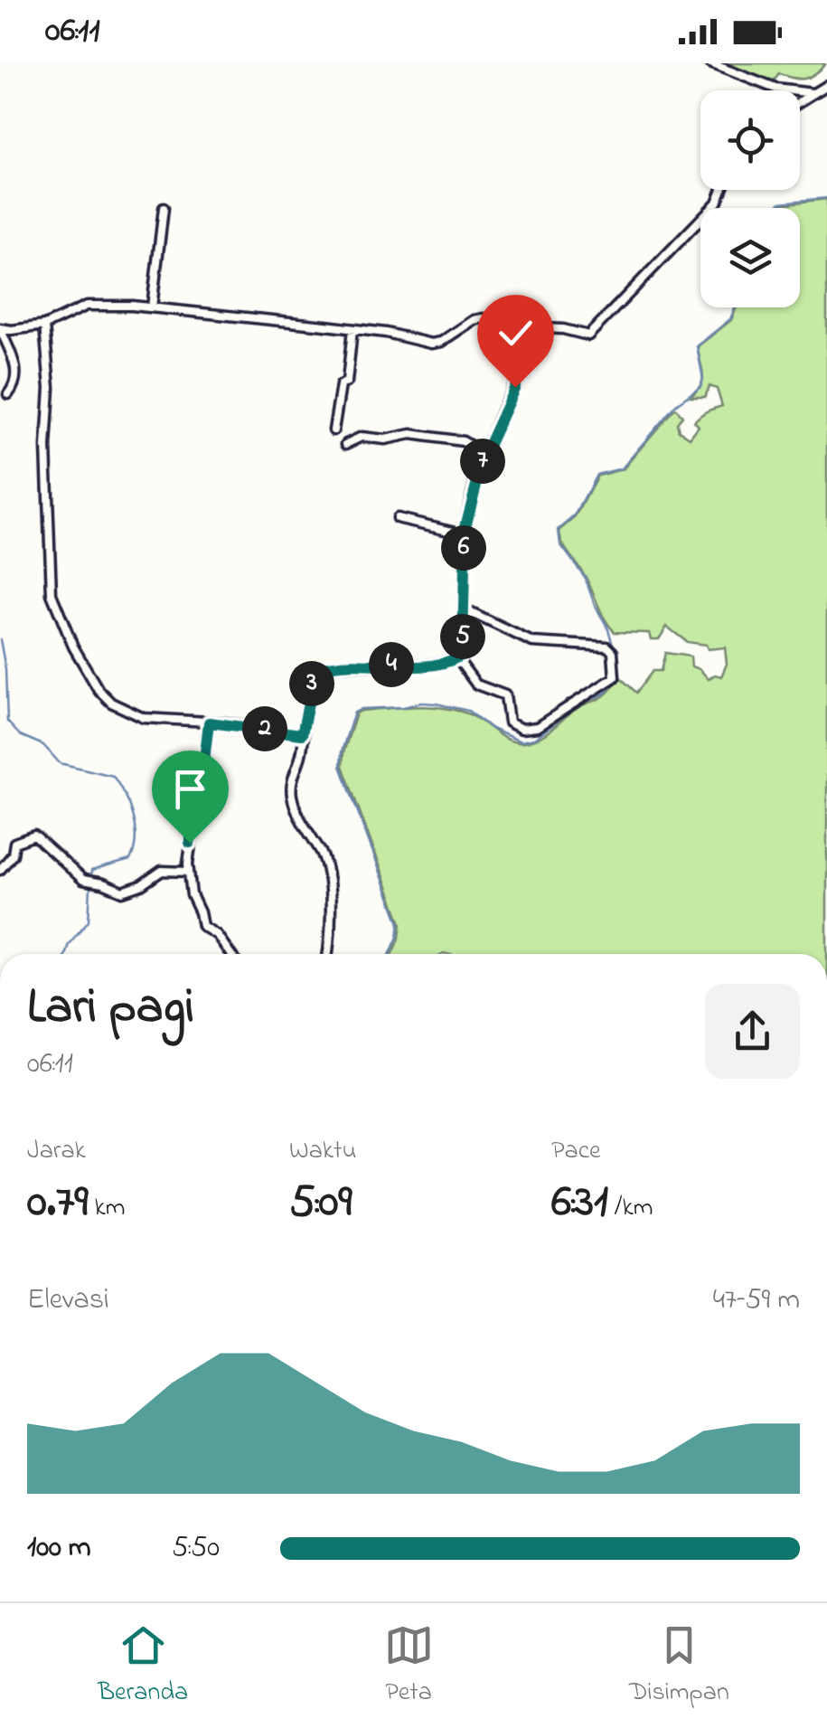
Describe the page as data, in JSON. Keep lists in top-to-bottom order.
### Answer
{
  "page": {
    "status": "06:11",
    "pins": [
      "7",
      "6",
      "5",
      "4",
      "3",
      "2"
    ],
    "heading": ["Lari pagi", "06:11"],
    "stats": [
      ["Jarak", "0.79 km"],
      ["Waktu", "5:09"],
      ["Pace", "6:31 /km"]
    ],
    "chart": ["Elevasi", "47–59 m"],
    "list": [
      {
        "name": "100 m",
        "note": "5:50"
      }
    ],
    "tabs": ["Beranda", "Peta", "Disimpan"]
  }
}
